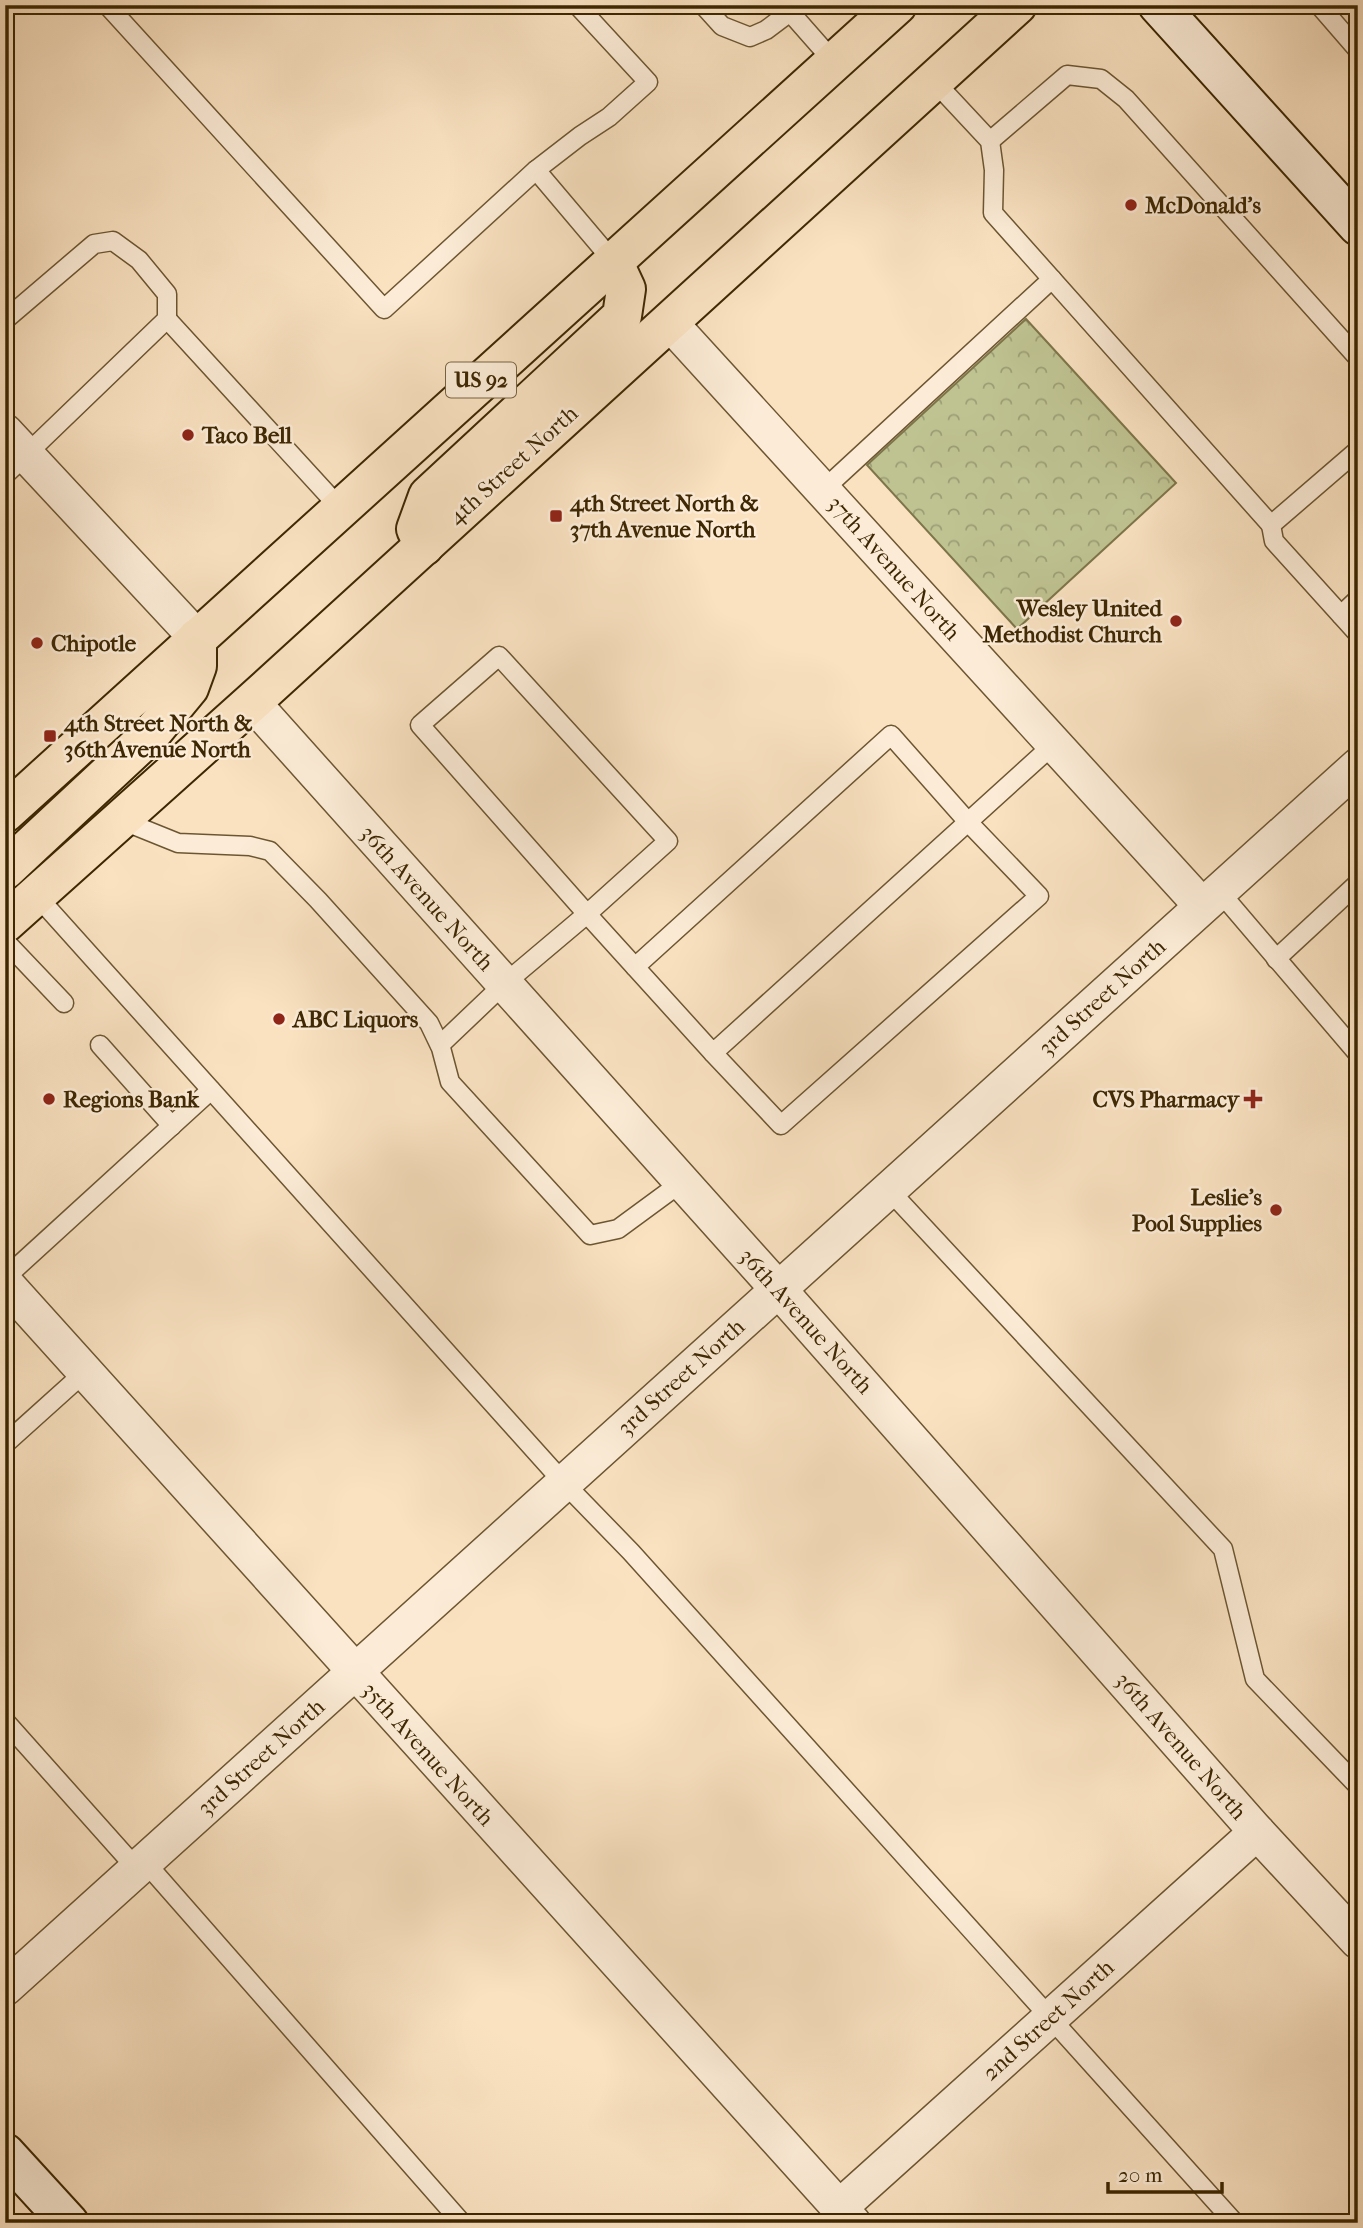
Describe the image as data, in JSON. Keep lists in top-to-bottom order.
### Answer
{
  "streets": {
    "main road": ["US 92", "4th Street North"],
    "street": [
      "37th Avenue North",
      "36th Avenue North",
      "3rd Street North",
      "35th Avenue North",
      "2nd Street North"
    ]
  },
  "crossings": [
    ["4th Street North", "37th Avenue North"],
    ["4th Street North", "36th Avenue North"],
    ["37th Avenue North", "3rd Street North"],
    ["36th Avenue North", "3rd Street North"],
    ["36th Avenue North", "2nd Street North"],
    ["3rd Street North", "35th Avenue North"],
    ["35th Avenue North", "2nd Street North"]
  ],
  "places": {
    "other": [
      "McDonald's",
      "Taco Bell",
      "Wesley United Methodist Church",
      "Chipotle",
      "ABC Liquors",
      "Regions Bank",
      "Leslie's Pool Supplies"
    ],
    "transit": ["4th Street North & 37th Avenue North", "4th Street North & 36th Avenue North"],
    "health": ["CVS Pharmacy"]
  },
  "scale_bar": "20 m"
}
